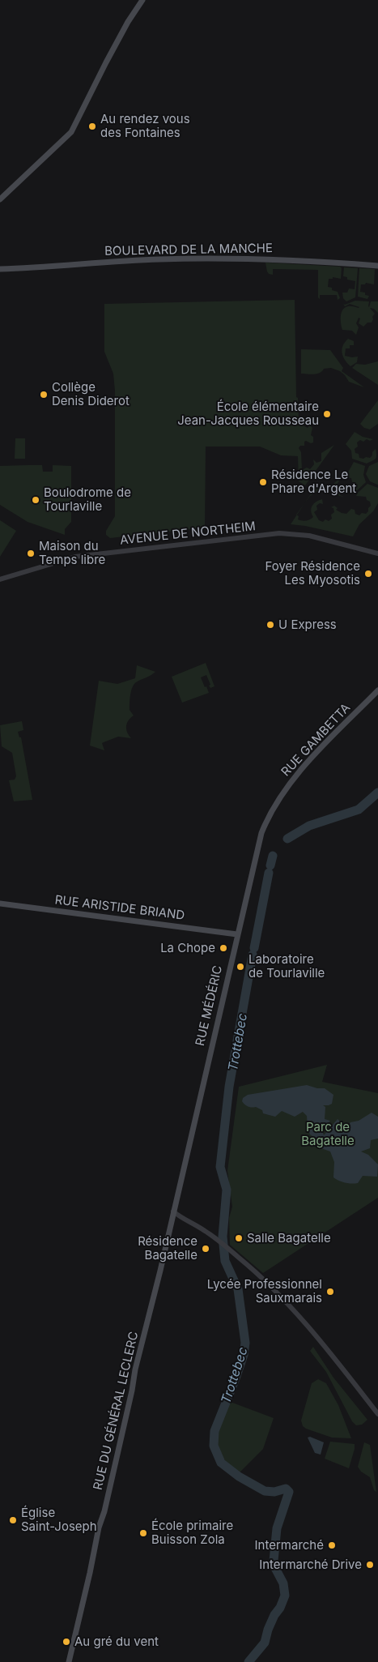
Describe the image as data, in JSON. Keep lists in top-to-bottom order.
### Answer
{
  "streets": {
    "main road": [
      "BOULEVARD DE LA MANCHE",
      "RUE GAMBETTA",
      "RUE ARISTIDE BRIAND",
      "RUE MÉDÉRIC",
      "RUE DU GÉNÉRAL LECLERC"
    ],
    "street": ["AVENUE DE NORTHEIM"]
  },
  "crossings": [
    ["RUE GAMBETTA", "RUE MÉDÉRIC"],
    ["RUE ARISTIDE BRIAND", "RUE MÉDÉRIC"],
    ["RUE MÉDÉRIC", "RUE DU GÉNÉRAL LECLERC"]
  ],
  "water": ["Trottebec"],
  "parks": ["Parc de Bagatelle"],
  "places": [
    "Au rendez vous des Fontaines",
    "Collège Denis Diderot",
    "École élémentaire Jean-Jacques Rousseau",
    "Résidence Le Phare d'Argent",
    "Boulodrome de Tourlaville",
    "Maison du Temps libre",
    "Foyer Résidence Les Myosotis",
    "U Express",
    "La Chope",
    "Laboratoire de Tourlaville",
    "Salle Bagatelle",
    "Résidence Bagatelle",
    "Lycée Professionnel Sauxmarais",
    "Église Saint-Joseph",
    "École primaire Buisson Zola",
    "Intermarché",
    "Intermarché Drive",
    "Au gré du vent"
  ]
}
